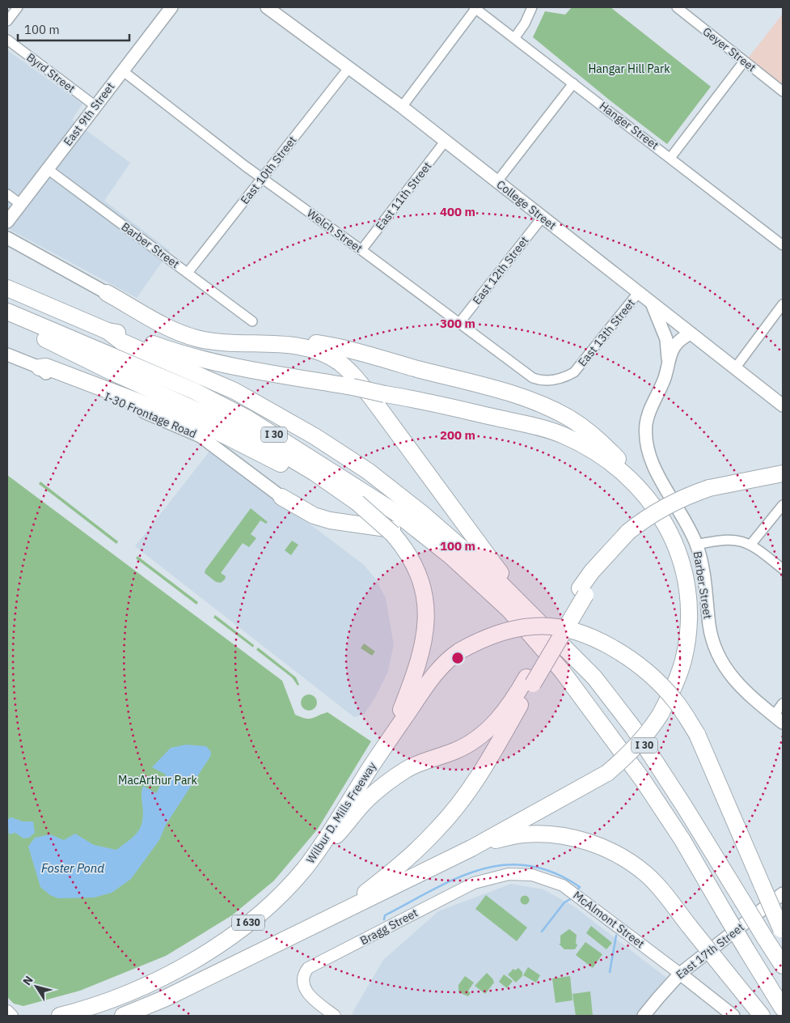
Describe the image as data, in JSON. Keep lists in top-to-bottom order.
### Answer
{
  "streets": {
    "highway": ["I 30", "Wilbur D. Mills Freeway", "I 630"],
    "main road": [
      "East 9th Street",
      "College Street",
      "Barber Street",
      "I-30 Frontage Road",
      "East 17th Street"
    ],
    "street": [
      "Geyer Street",
      "Byrd Street",
      "Hanger Street",
      "East 10th Street",
      "East 11th Street",
      "Welch Street",
      "East 12th Street",
      "East 13th Street",
      "McAlmont Street",
      "Bragg Street"
    ]
  },
  "crossings": [
    ["Byrd Street", "East 9th Street"],
    ["East 9th Street", "Welch Street"],
    ["East 9th Street", "Barber Street"],
    ["East 10th Street", "College Street"],
    ["East 10th Street", "Welch Street"],
    ["East 10th Street", "Barber Street"],
    ["East 11th Street", "College Street"],
    ["East 11th Street", "Welch Street"],
    ["College Street", "Barber Street"],
    ["College Street", "East 12th Street"],
    ["College Street", "East 13th Street"],
    ["Welch Street", "East 12th Street"],
    ["Welch Street", "East 13th Street"],
    ["McAlmont Street", "Bragg Street"],
    ["McAlmont Street", "East 17th Street"]
  ],
  "water": ["Foster Pond"],
  "parks": ["Hangar Hill Park", "MacArthur Park"],
  "scale_bar": "100 m",
  "north": "top left",
  "rings": [
    "400 m",
    "300 m",
    "200 m",
    "100 m"
  ]
}
